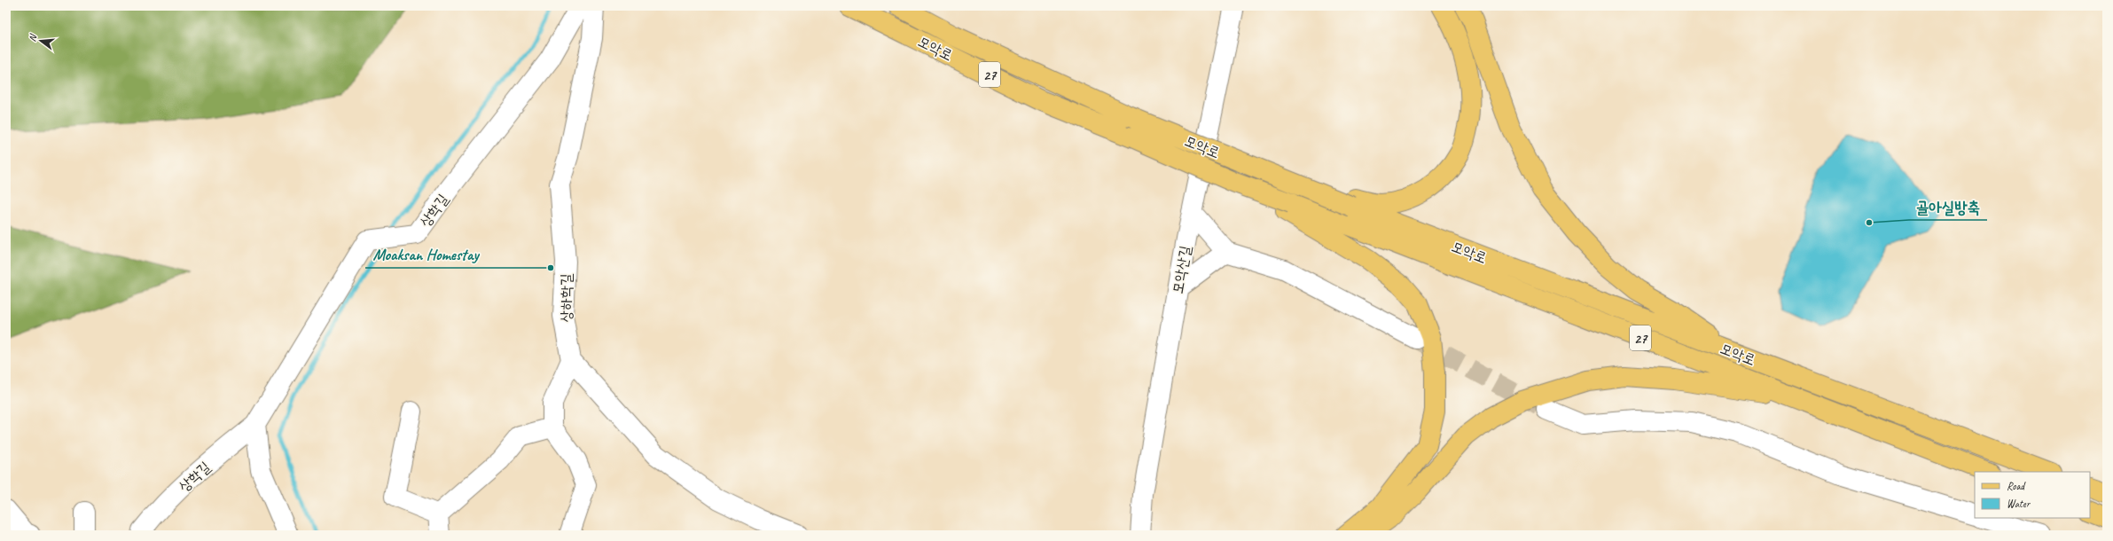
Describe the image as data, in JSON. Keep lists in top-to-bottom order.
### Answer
{
  "streets": {
    "main road": ["모악로", "27"],
    "street": ["상학길", "모악산길", "상하학길"]
  },
  "places": ["골아실방축", "Moaksan Homestay"],
  "legend": ["Road", "Water"],
  "north": "left"
}
